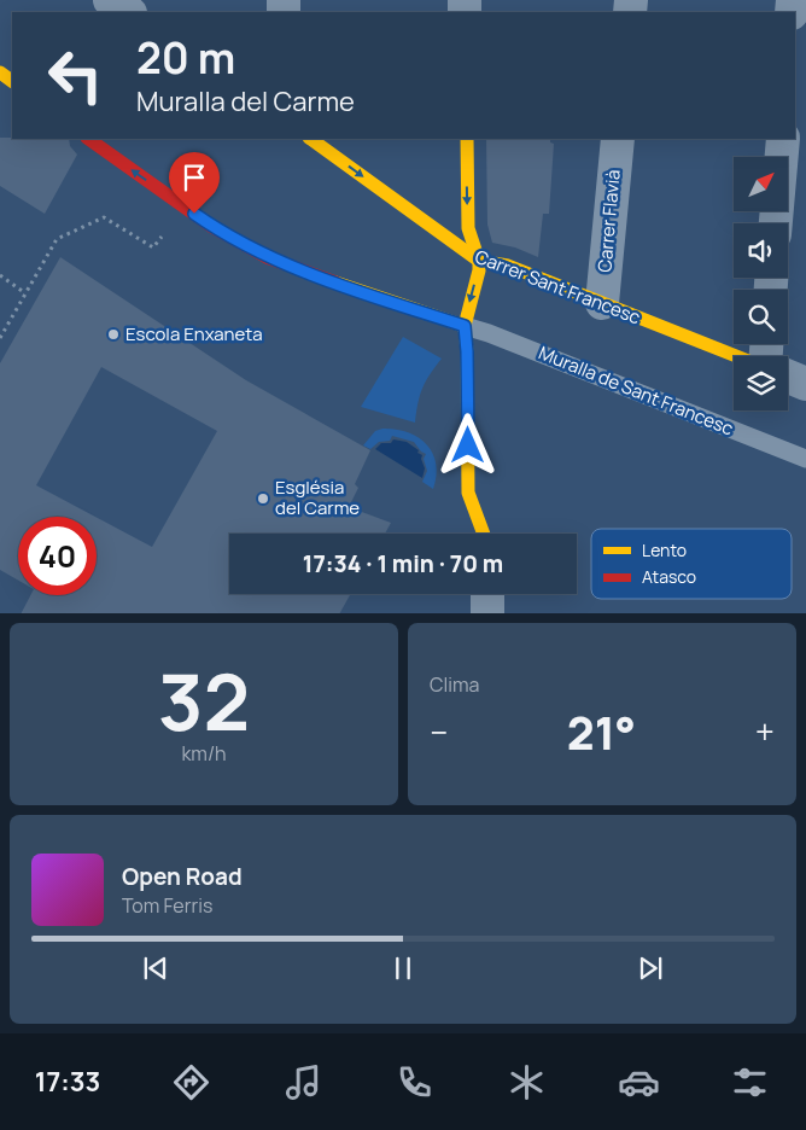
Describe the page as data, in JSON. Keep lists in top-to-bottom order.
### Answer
{
  "streets": {
    "street": ["Carrer Flavià", "Carrer Sant Francesc"],
    "lane": ["Muralla de Sant Francesc"]
  },
  "crossings": [
    ["Carrer Flavià", "Carrer Sant Francesc"]
  ],
  "places": ["Escola Enxaneta", "Església del Carme"],
  "legend": ["Lento", "Atasco"],
  "north": "top right",
  "page": {
    "turn": ["20 m", "Muralla del Carme"],
    "limit": "40",
    "trip": "17:34 · 1 min · 70 m",
    "tile": [
      ["32", "km/h"],
      "Clima"
    ],
    "heat": ["−", "21°", "+"],
    "song": ["Open Road", "Tom Ferris"],
    "tabs": "17:33"
  }
}
